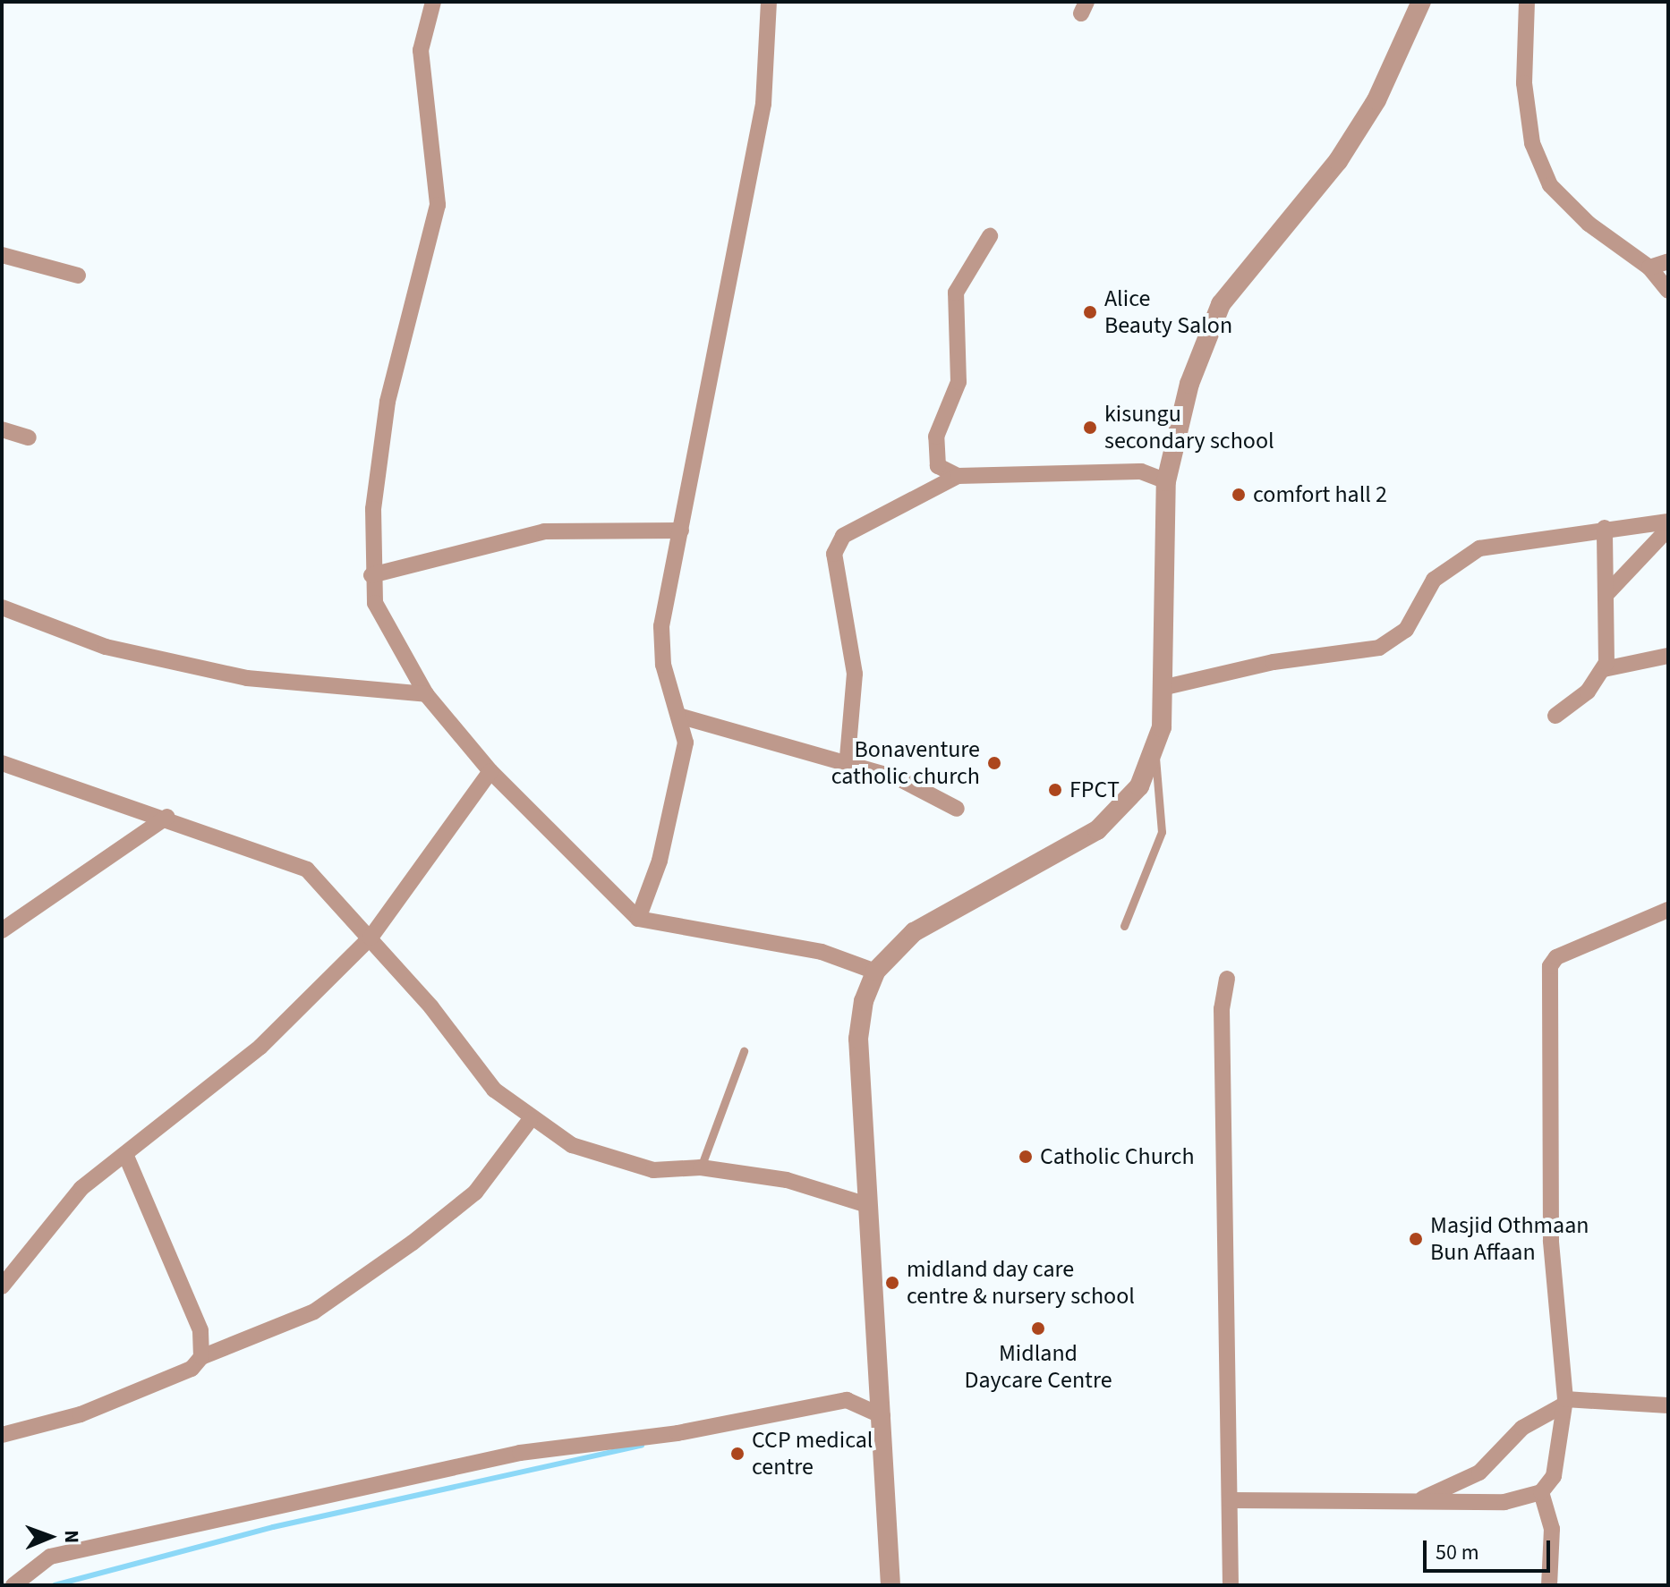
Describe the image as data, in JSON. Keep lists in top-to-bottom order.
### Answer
{
  "places": [
    "Alice Beauty Salon",
    "kisungu secondary school",
    "comfort hall 2",
    "Bonaventure catholic church",
    "FPCT",
    "Catholic Church",
    "Masjid Othmaan Bun Affaan",
    "midland day care centre & nursery school",
    "Midland Daycare Centre",
    "CCP medical centre"
  ],
  "scale_bar": "50 m",
  "north": "right"
}
